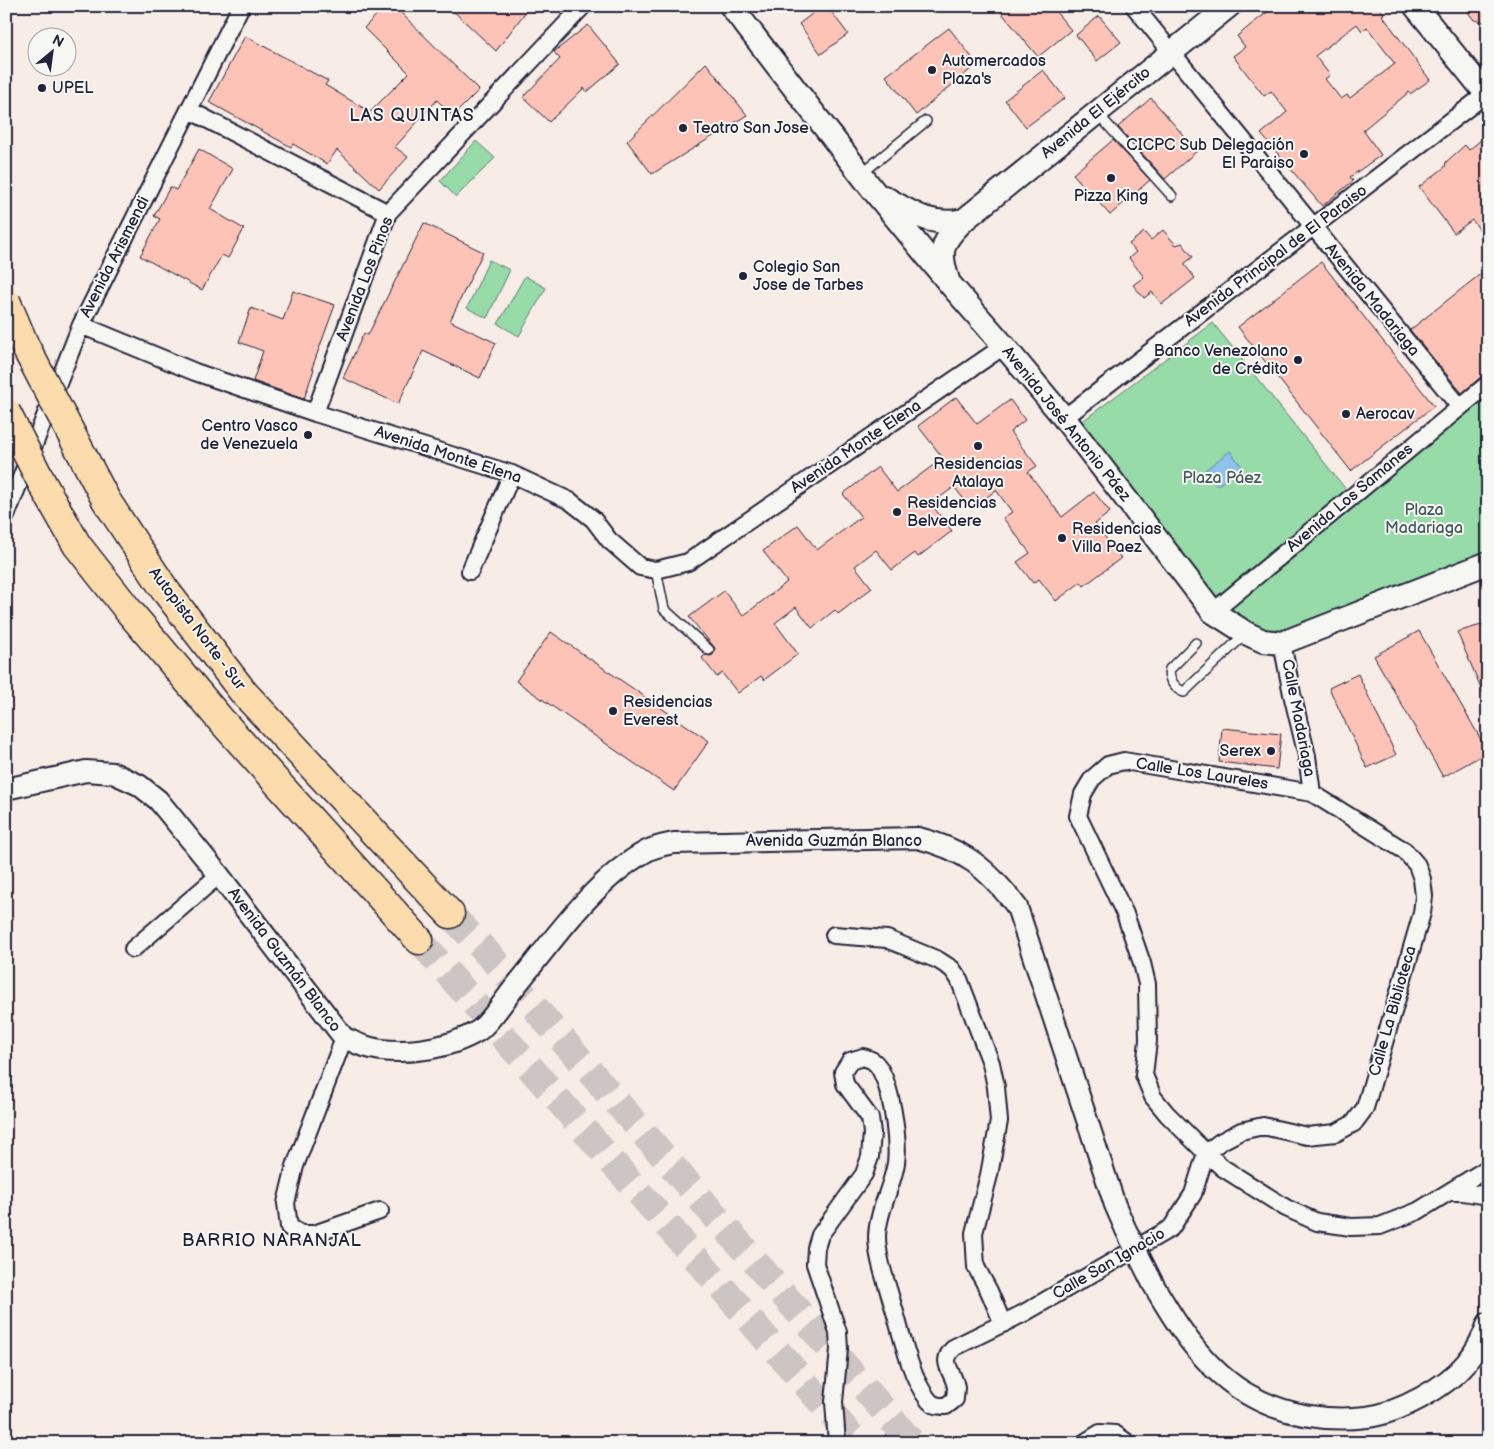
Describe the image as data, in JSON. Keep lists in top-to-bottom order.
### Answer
{
  "streets": {
    "highway": ["Autopista Norte - Sur"],
    "main road": ["Avenida El Ejército", "Avenida José Antonio Páez"],
    "street": [
      "Avenida Principal de El Paraiso",
      "Avenida Arismendi",
      "Avenida Los Pinos",
      "Avenida Madariaga",
      "Avenida Monte Elena",
      "Avenida Los Samanes",
      "Calle Madariaga",
      "Calle Los Laureles",
      "Avenida Guzmán Blanco",
      "Calle La Biblioteca",
      "Calle San Ignacio"
    ]
  },
  "crossings": [
    ["Avenida El Ejército", "Avenida Madariaga"],
    ["Avenida El Ejército", "Avenida José Antonio Páez"],
    ["Avenida Principal de El Paraiso", "Avenida Madariaga"],
    ["Avenida Principal de El Paraiso", "Avenida José Antonio Páez"],
    ["Avenida Arismendi", "Avenida Monte Elena"],
    ["Avenida Los Pinos", "Avenida Monte Elena"],
    ["Avenida Madariaga", "Avenida Los Samanes"],
    ["Avenida José Antonio Páez", "Avenida Monte Elena"],
    ["Avenida José Antonio Páez", "Avenida Los Samanes"],
    ["Avenida José Antonio Páez", "Calle Madariaga"],
    ["Calle Madariaga", "Calle Los Laureles"],
    ["Calle Madariaga", "Calle La Biblioteca"],
    ["Calle Los Laureles", "Calle La Biblioteca"],
    ["Calle Los Laureles", "Calle San Ignacio"],
    ["Calle La Biblioteca", "Calle San Ignacio"]
  ],
  "districts": ["LAS QUINTAS", "BARRIO NARANJAL"],
  "parks": ["Plaza Páez", "Plaza Madariaga"],
  "places": [
    "Automercados Plaza's",
    "UPEL",
    "Teatro San Jose",
    "CICPC Sub Delegación El Paraiso",
    "Pizza King",
    "Colegio San Jose de Tarbes",
    "Banco Venezolano de Crédito",
    "Aerocav",
    "Centro Vasco de Venezuela",
    "Residencias Atalaya",
    "Residencias Belvedere",
    "Residencias Villa Paez",
    "Residencias Everest",
    "Serex"
  ],
  "north": "top right"
}
